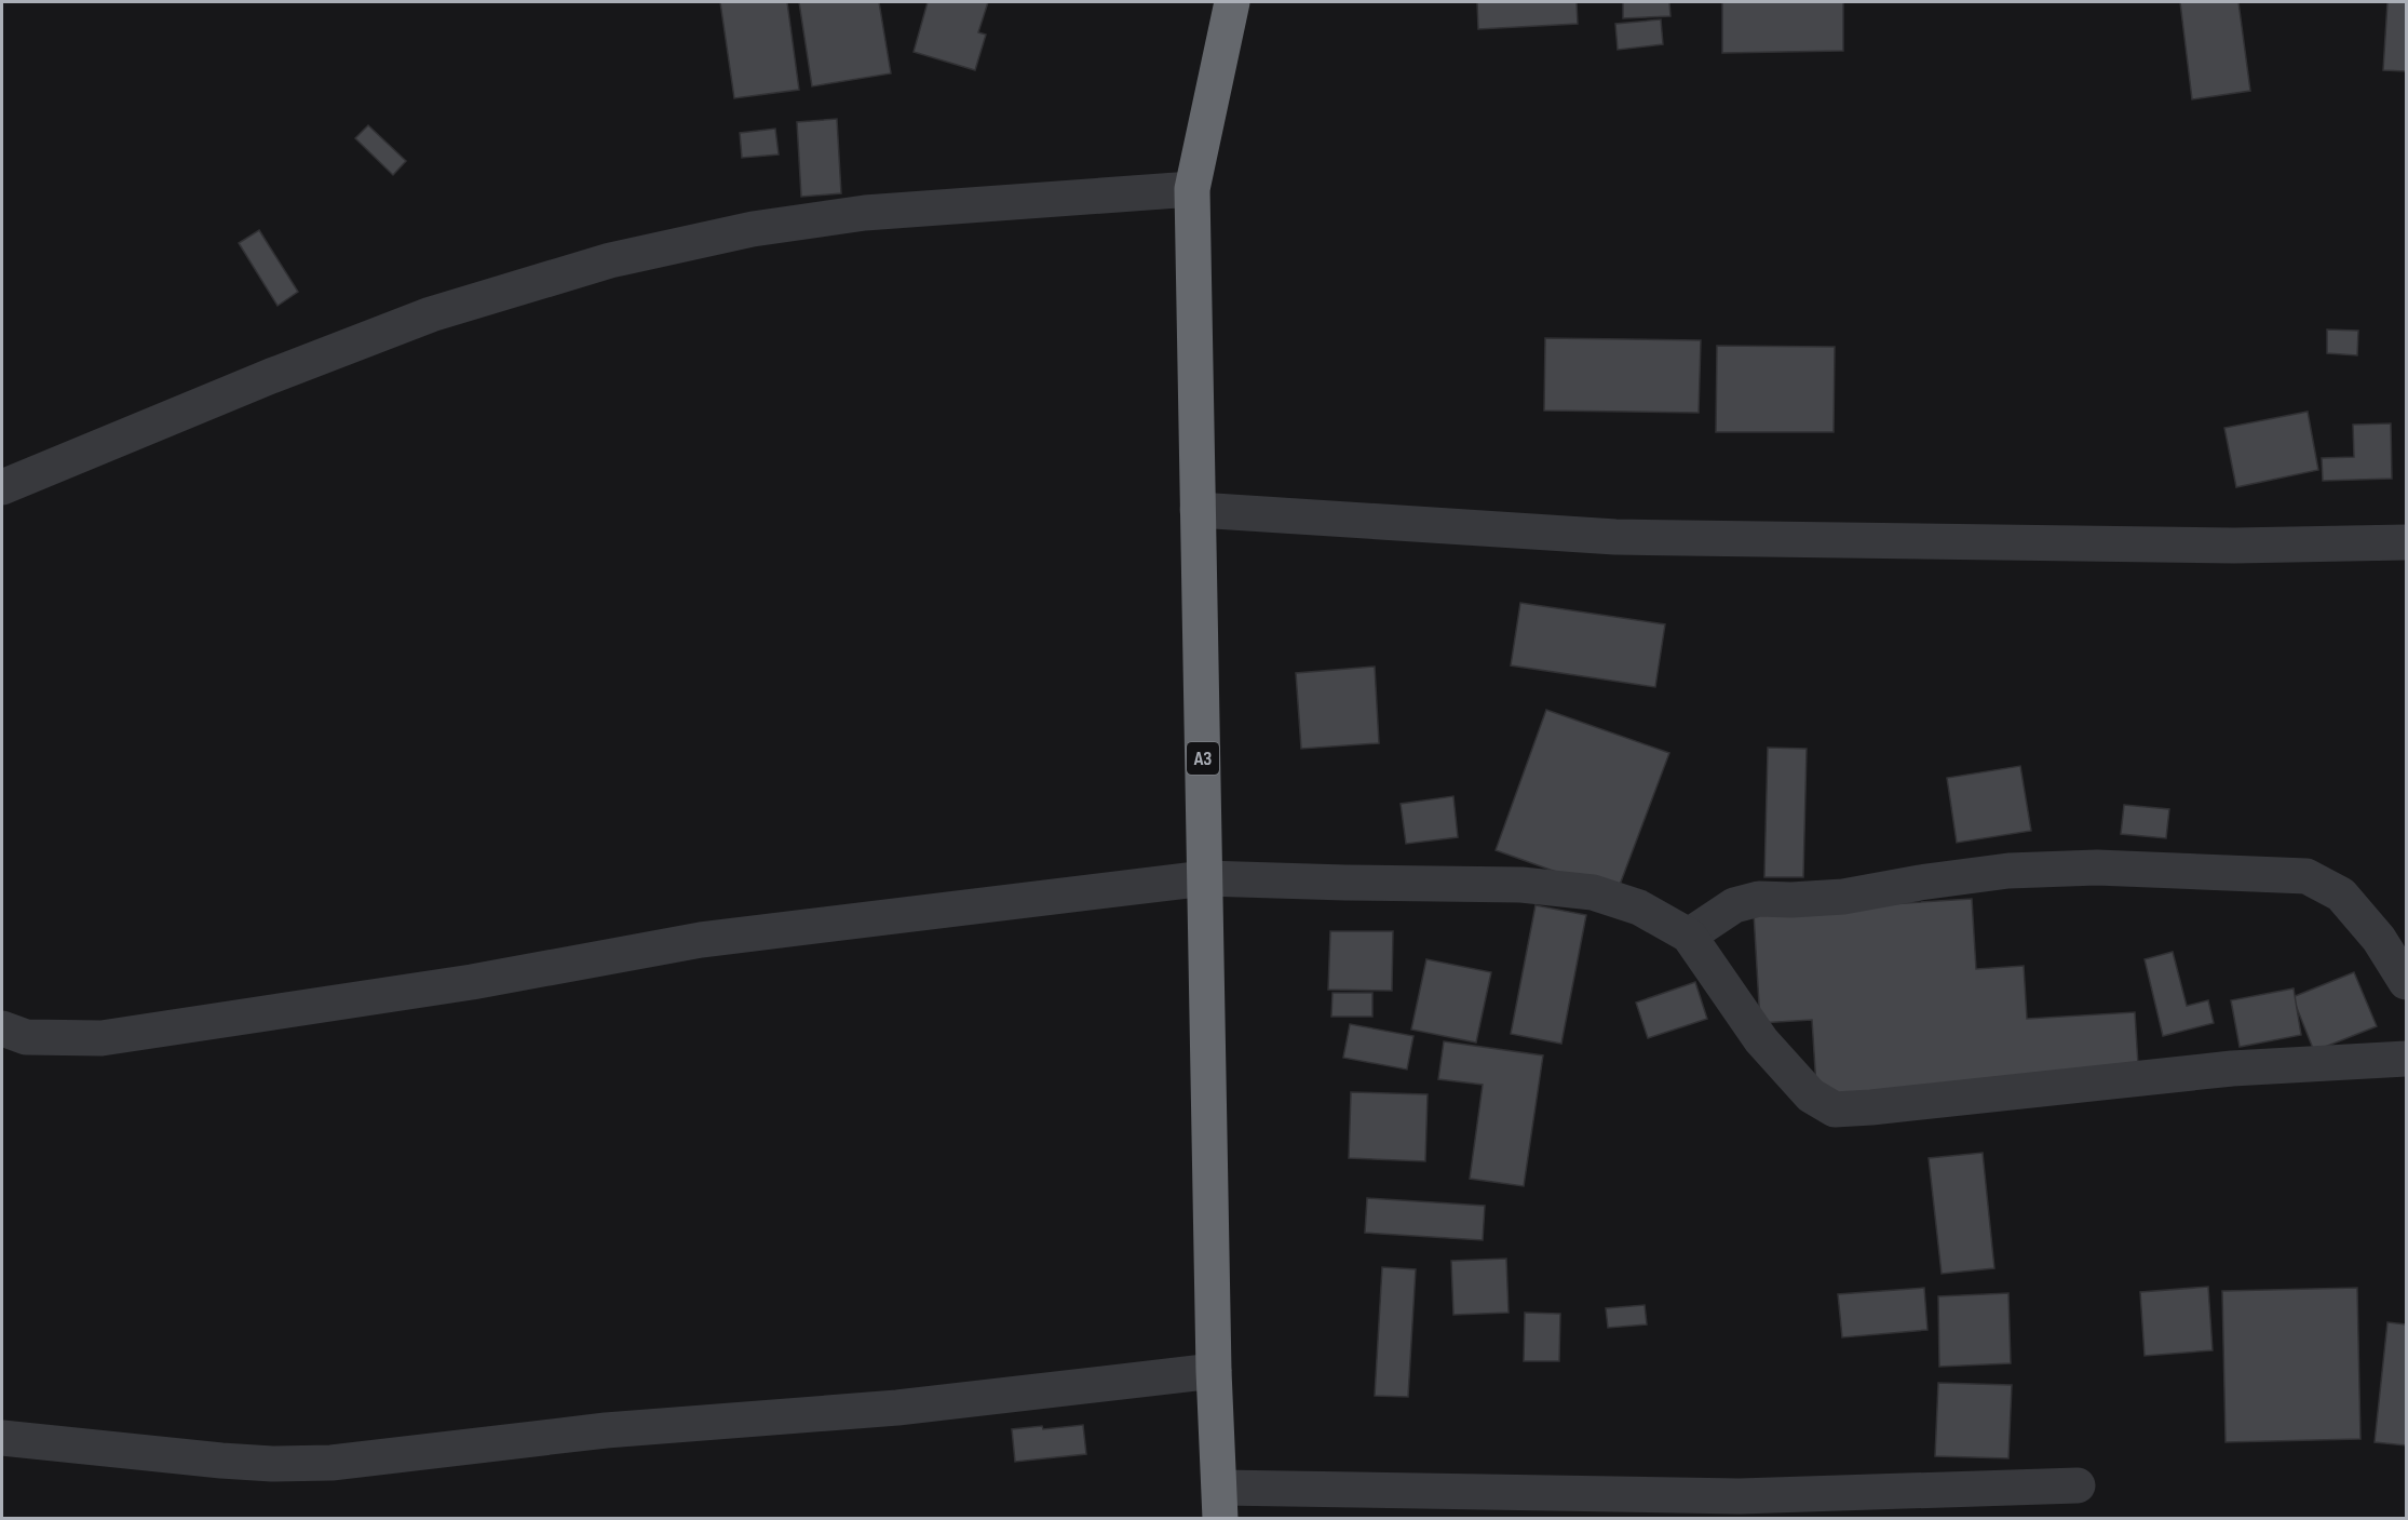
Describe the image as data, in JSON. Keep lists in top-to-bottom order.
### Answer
{
  "streets": {
    "highway": ["A3"]
  }
}
